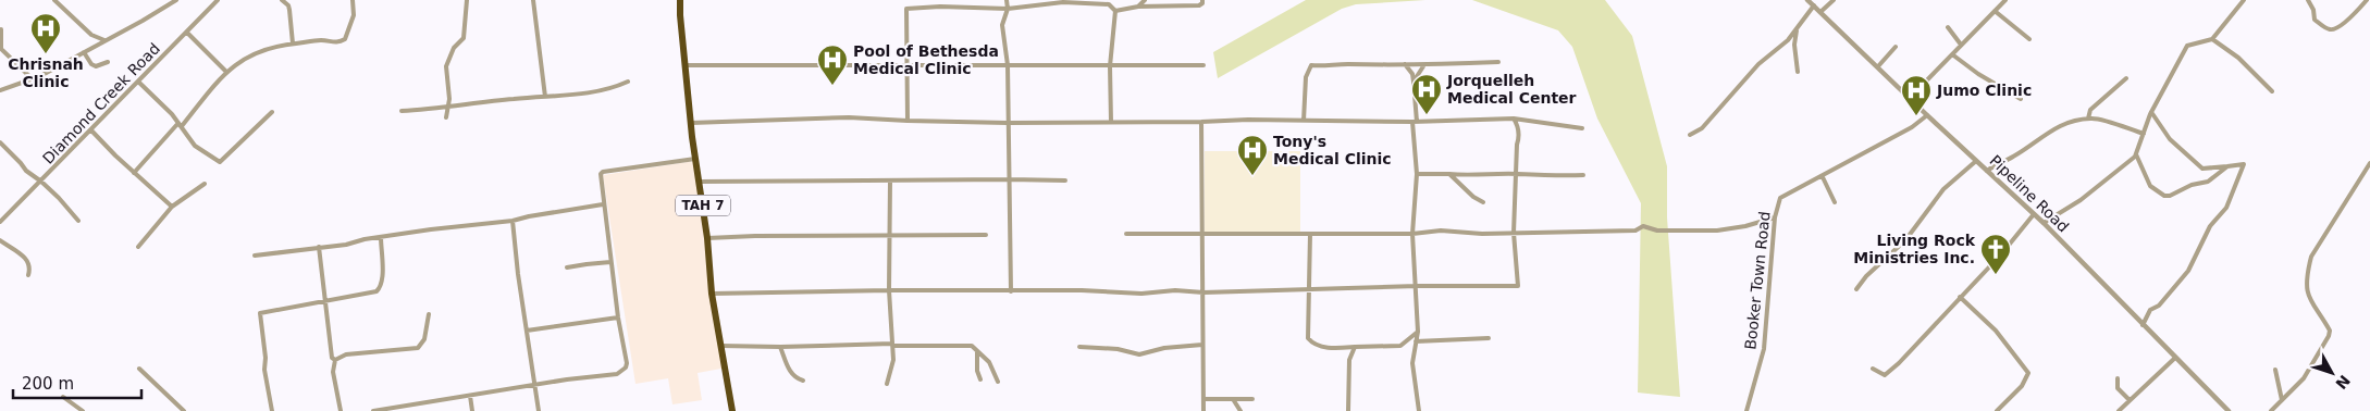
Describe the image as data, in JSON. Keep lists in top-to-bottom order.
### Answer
{
  "streets": {
    "highway": ["TAH 7"],
    "street": ["Diamond Creek Road", "Pipeline Road", "Booker Town Road"]
  },
  "crossings": [
    ["Pipeline Road", "Booker Town Road"]
  ],
  "places": {
    "hospital": [
      "Chrisnah Clinic",
      "Pool of Bethesda Medical Clinic",
      "Jorquelleh Medical Center",
      "Jumo Clinic",
      "Tony's Medical Clinic"
    ],
    "church": ["Living Rock Ministries Inc."]
  },
  "scale_bar": "200 m",
  "north": "bottom right"
}
